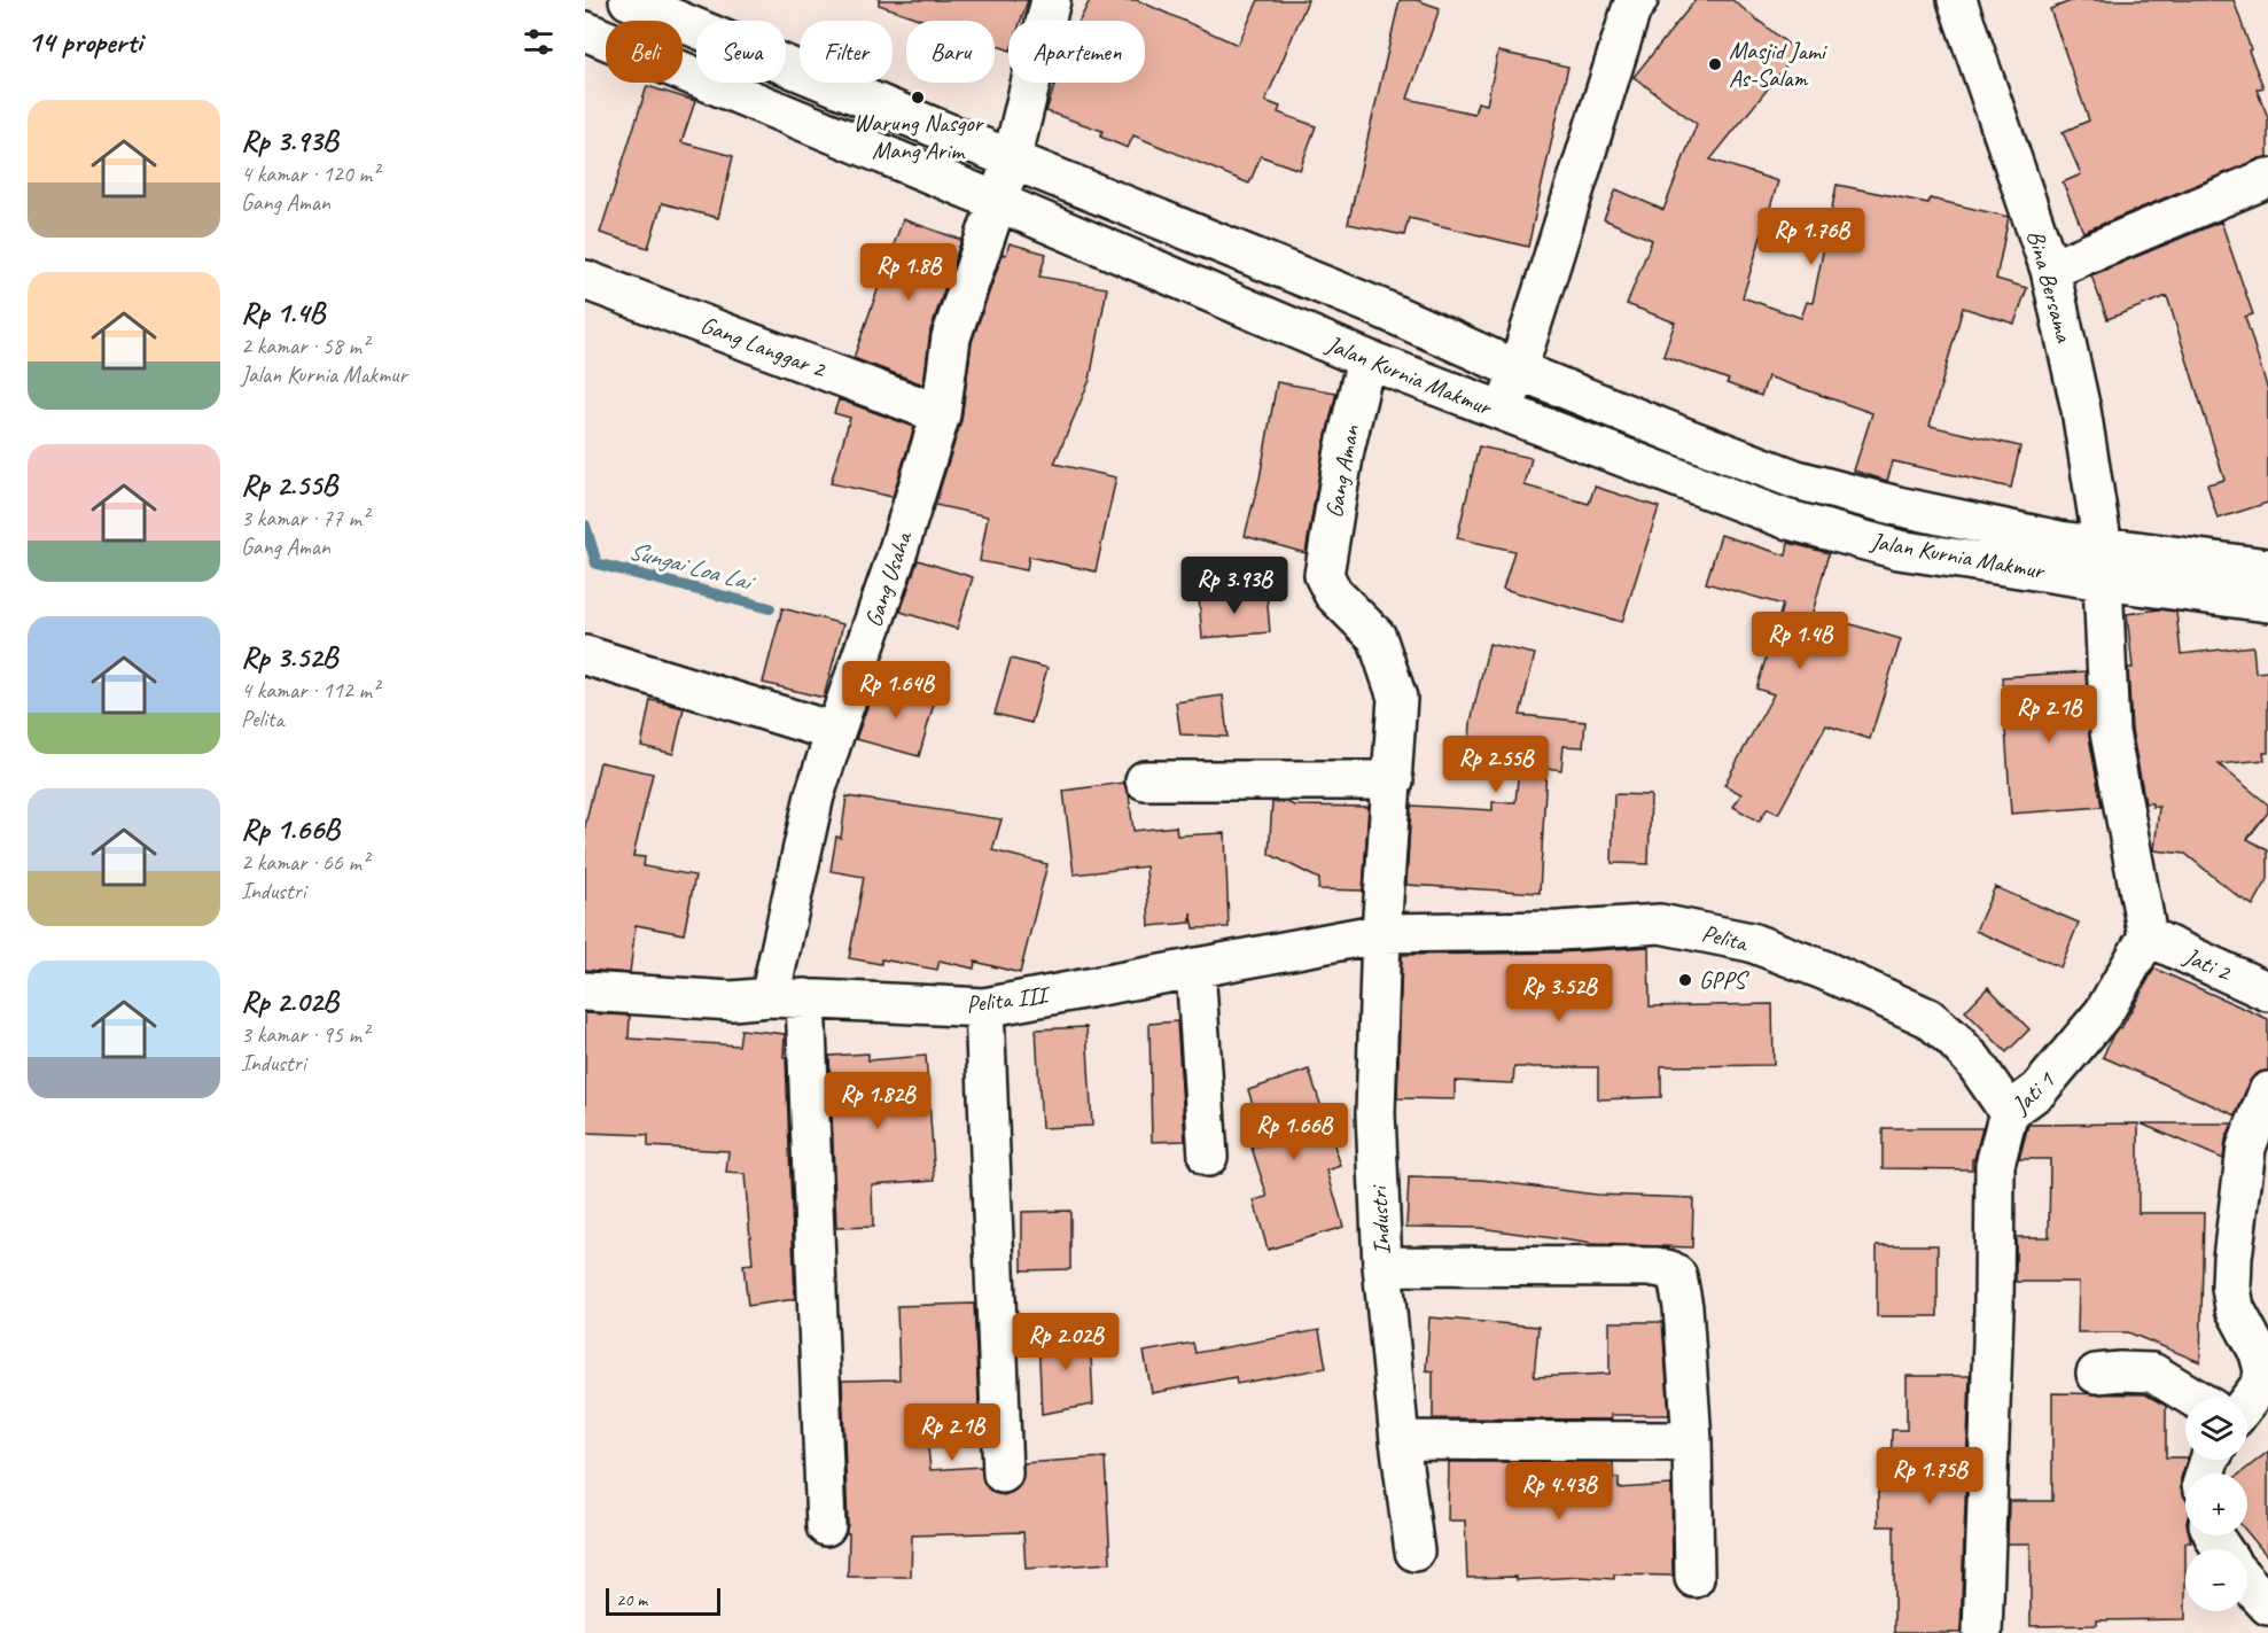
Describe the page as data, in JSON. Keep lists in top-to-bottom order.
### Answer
{
  "streets": {
    "street": [
      "Bina Bersama",
      "Gang Langgar 2",
      "Jalan Kurnia Makmur",
      "Gang Aman",
      "Gang Usaha",
      "Pelita",
      "Jati 2",
      "Pelita III",
      "Jati 1",
      "Industri"
    ]
  },
  "crossings": [
    ["Bina Bersama", "Jalan Kurnia Makmur"],
    ["Gang Langgar 2", "Gang Usaha"],
    ["Jalan Kurnia Makmur", "Gang Aman"],
    ["Jalan Kurnia Makmur", "Gang Usaha"],
    ["Gang Aman", "Pelita"],
    ["Gang Aman", "Pelita III"],
    ["Gang Aman", "Industri"],
    ["Gang Usaha", "Pelita III"],
    ["Pelita", "Pelita III"],
    ["Pelita", "Jati 1"],
    ["Pelita", "Industri"],
    ["Jati 2", "Jati 1"],
    ["Pelita III", "Industri"]
  ],
  "water": ["Sungai Loa Lai"],
  "places": ["Masjid Jami As-Salam", "Warung Nasgor Mang Arim", "GPPS"],
  "scale_bar": "20 m",
  "page": {
    "heading": "14 properti",
    "chip": [
      "Beli",
      "Sewa",
      "Filter",
      "Baru",
      "Apartemen"
    ],
    "list": [
      {
        "name": "Rp 3.93B",
        "note": "4 kamar · 120 m² · Gang Aman"
      },
      {
        "name": "Rp 1.4B",
        "note": "2 kamar · 58 m² · Jalan Kurnia Makmur"
      },
      {
        "name": "Rp 2.55B",
        "note": "3 kamar · 77 m² · Gang Aman"
      },
      {
        "name": "Rp 3.52B",
        "note": "4 kamar · 112 m² · Pelita"
      },
      {
        "name": "Rp 1.66B",
        "note": "2 kamar · 66 m² · Industri"
      },
      {
        "name": "Rp 2.02B",
        "note": "3 kamar · 95 m² · Industri"
      }
    ],
    "price": [
      "Rp 1.76B",
      "Rp 1.8B",
      "Rp 3.93B",
      "Rp 1.4B",
      "Rp 1.64B",
      "Rp 2.1B",
      "Rp 2.55B",
      "Rp 3.52B",
      "Rp 1.82B",
      "Rp 1.66B",
      "Rp 2.02B",
      "Rp 2.1B",
      "Rp 1.75B",
      "Rp 4.43B"
    ],
    "map_buttons": ["+", "−"],
    "scale": "20 m"
  }
}
